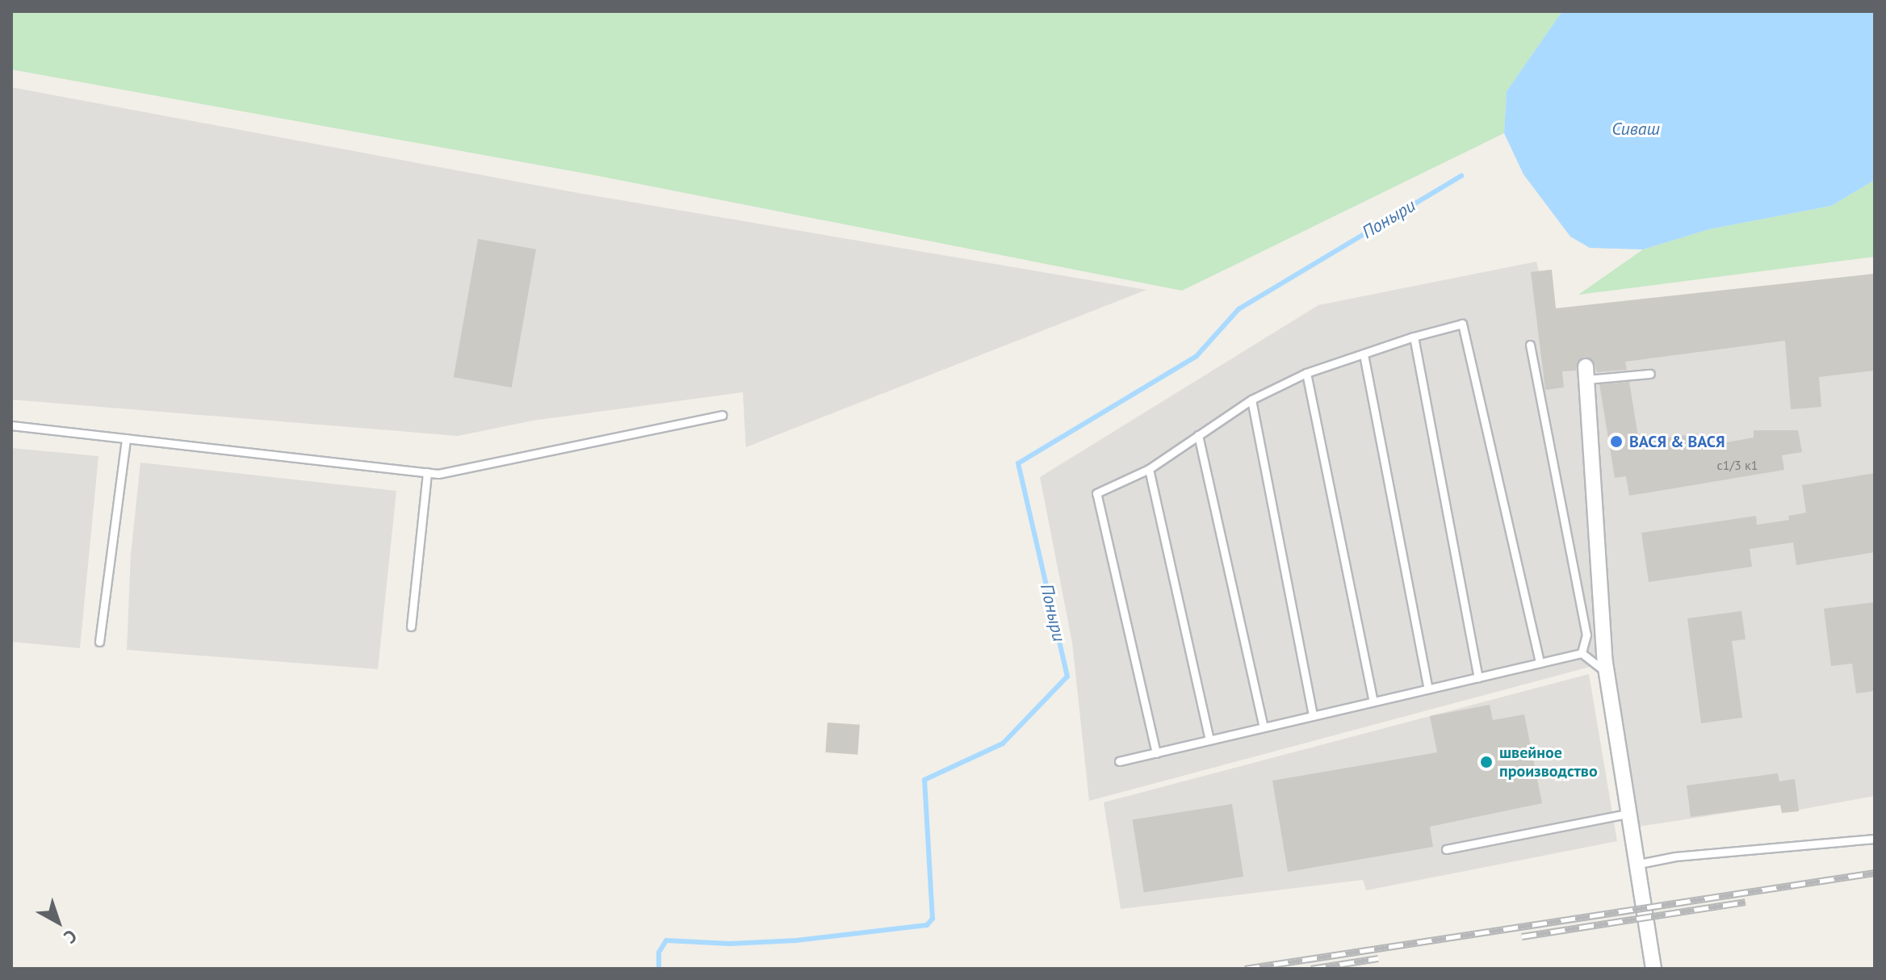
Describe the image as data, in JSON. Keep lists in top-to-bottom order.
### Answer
{
  "water": ["Сиваш", "Поныри"],
  "places": ["ВАСЯ & ВАСЯ", "швейное производство"],
  "house_numbers": ["с1/3 к1"],
  "north": "bottom right"
}
